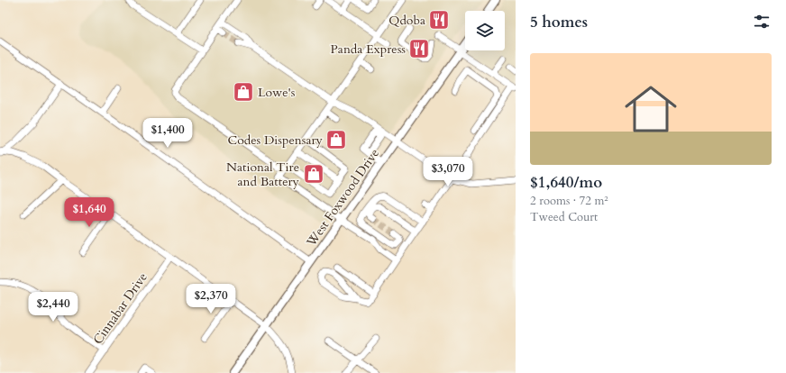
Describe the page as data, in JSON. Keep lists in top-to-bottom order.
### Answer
{
  "streets": {
    "main road": ["West Foxwood Drive"],
    "street": ["Cinnabar Drive"]
  },
  "places": {
    "restaurant": ["Qdoba", "Panda Express"],
    "shop": ["Lowe's", "Codes Dispensary", "National Tire and Battery"]
  },
  "page": {
    "heading": "5 homes",
    "list": [
      {
        "name": "$1,640/mo",
        "note": "2 rooms · 72 m² · Tweed Court"
      }
    ],
    "price": [
      "$1,400",
      "$3,070",
      "$1,640",
      "$2,370",
      "$2,440"
    ]
  }
}
